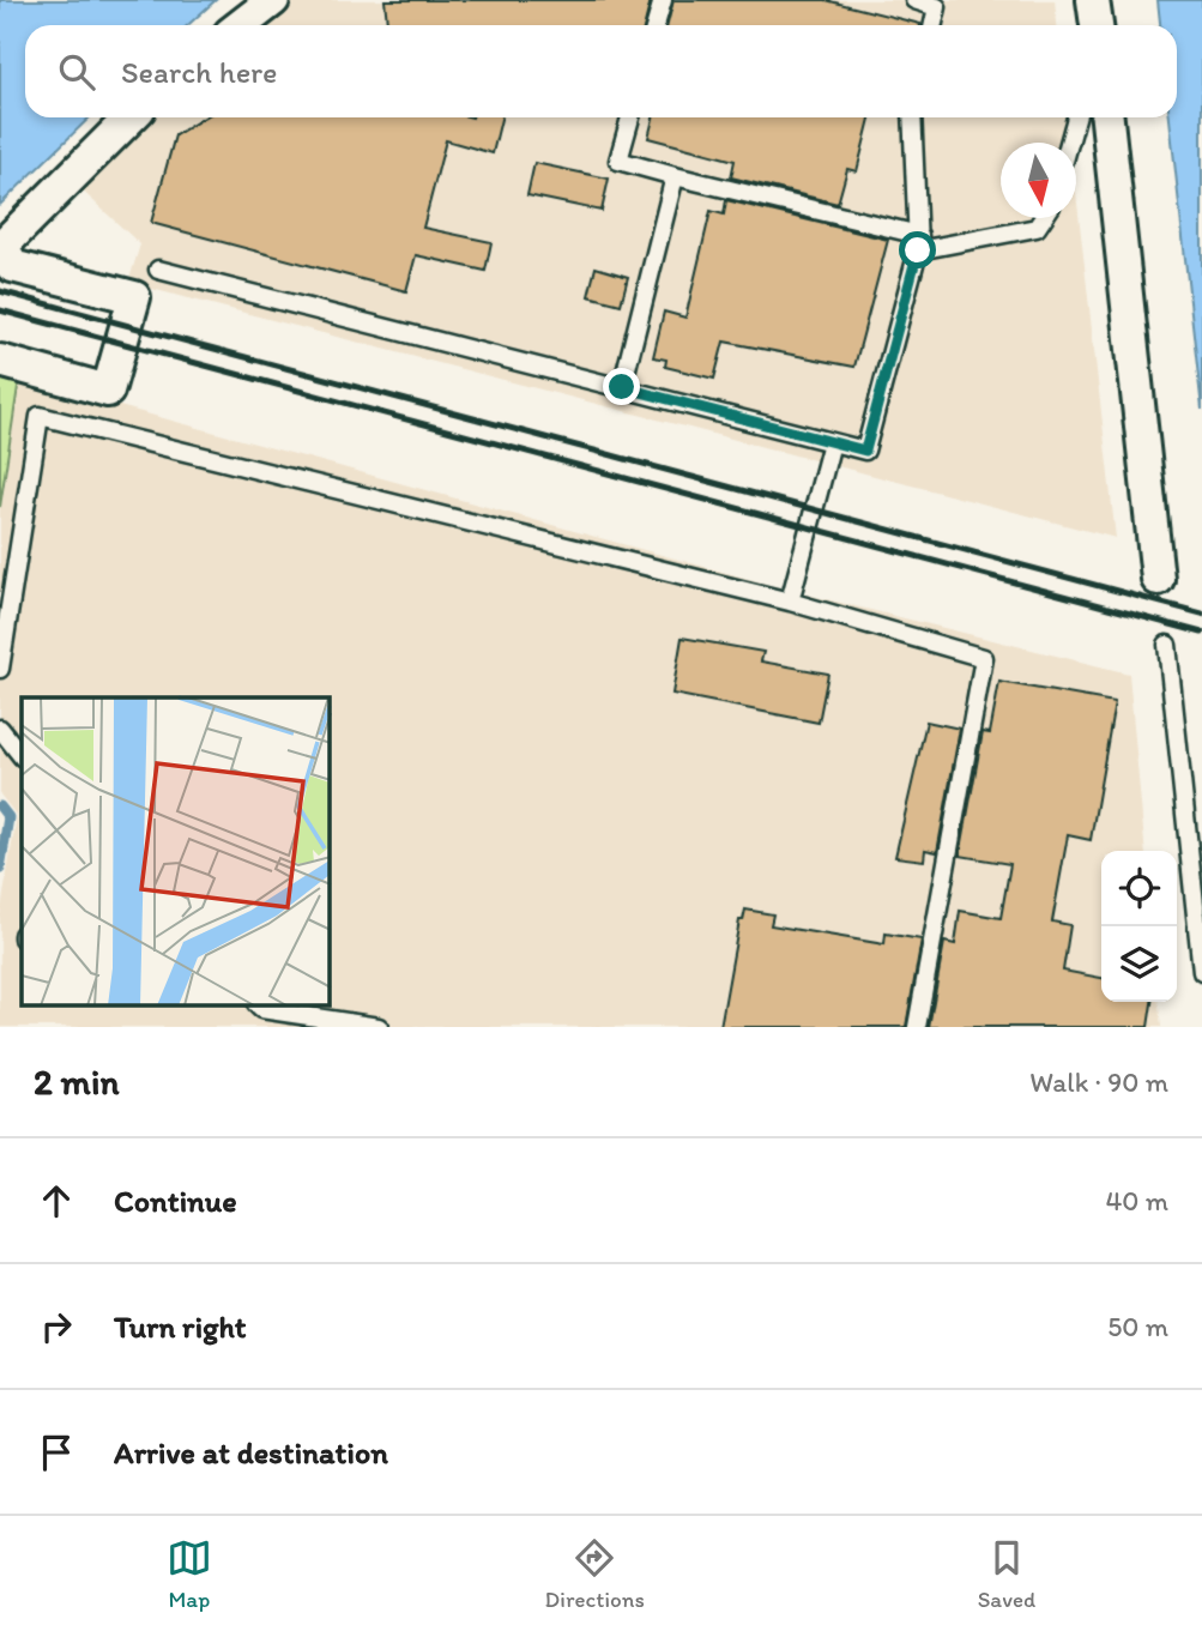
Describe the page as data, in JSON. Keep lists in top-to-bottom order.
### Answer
{
  "north": "bottom",
  "page": {
    "search": "Search here",
    "heading": ["2 min", "Walk · 90 m"],
    "list": [
      ["Continue", "40 m"],
      ["Turn right", "50 m"],
      "Arrive at destination"
    ],
    "nav": ["Map", "Directions", "Saved"]
  }
}
